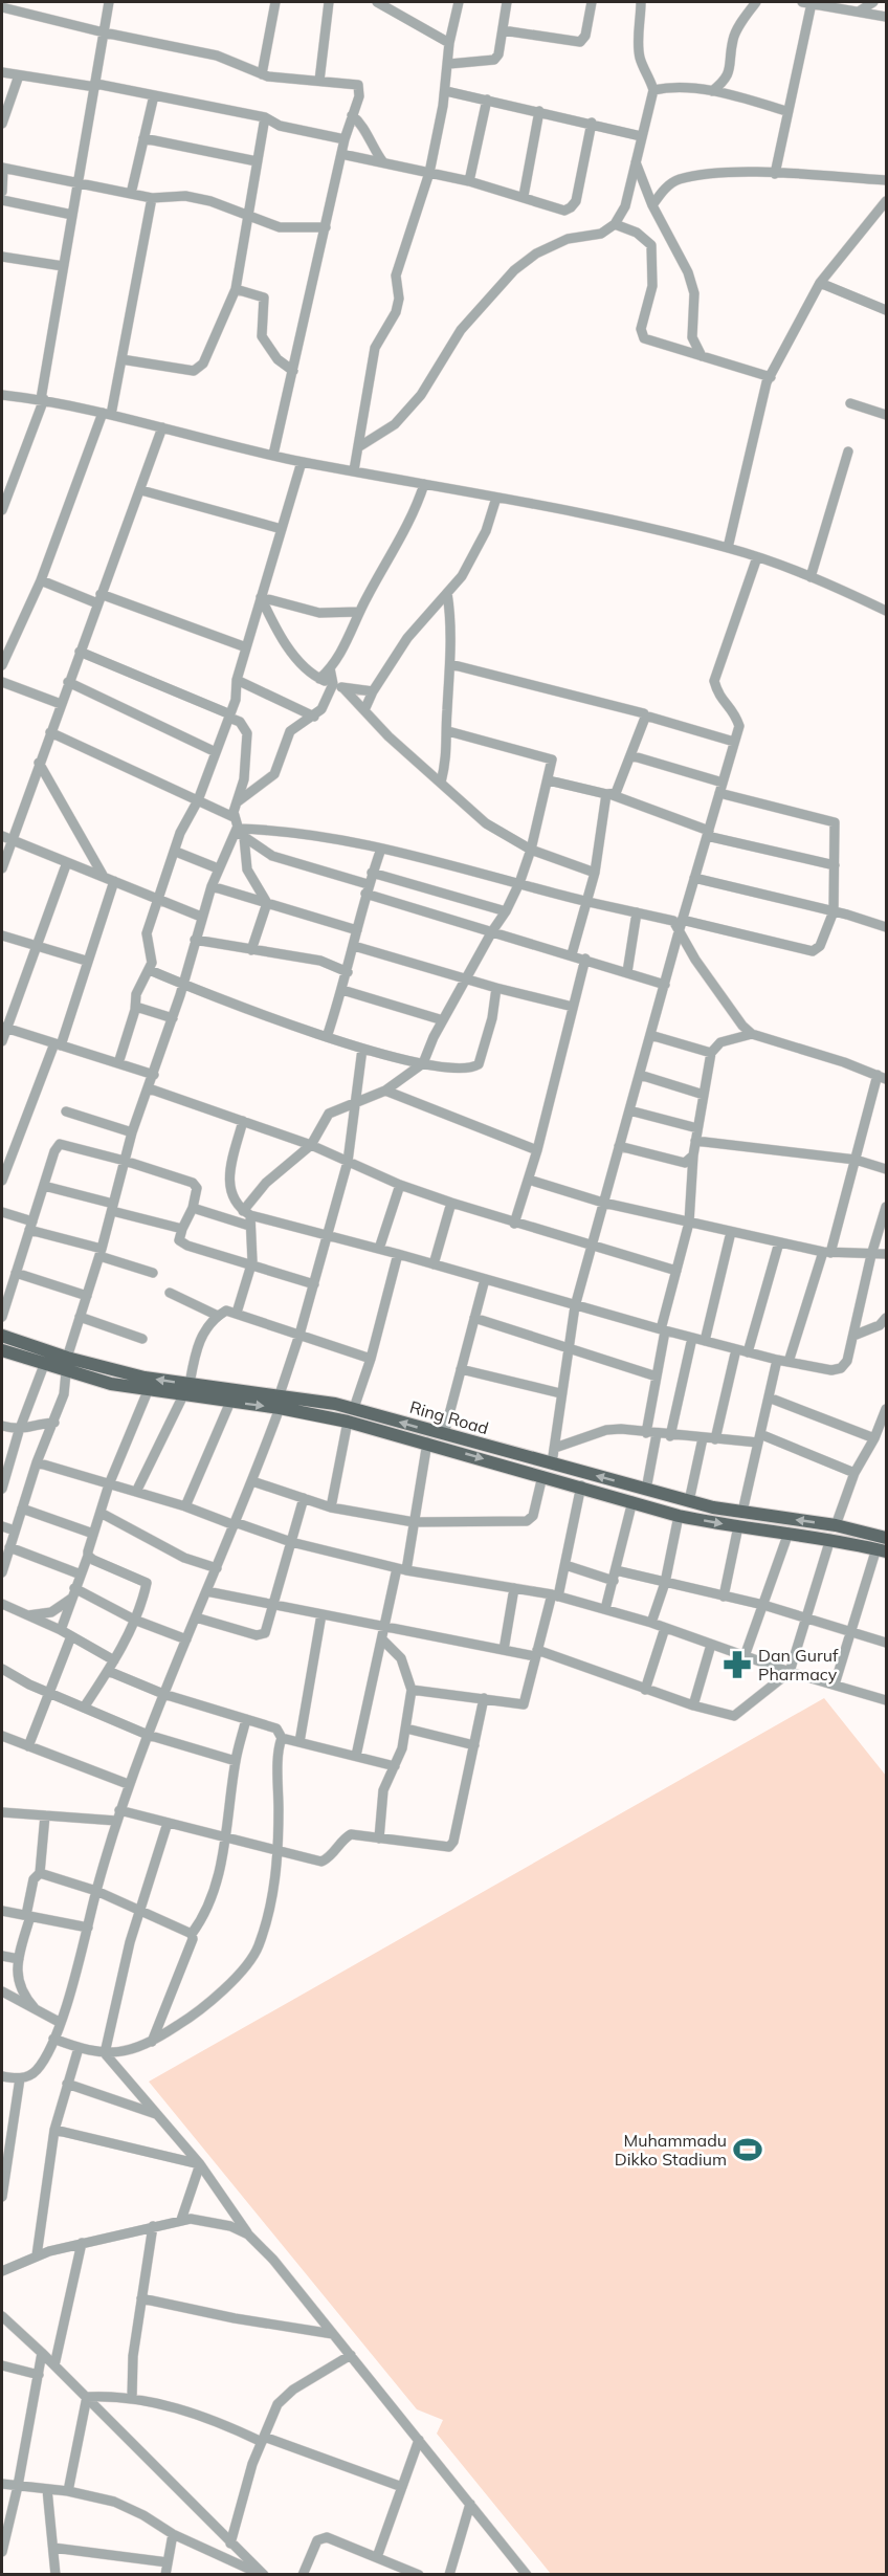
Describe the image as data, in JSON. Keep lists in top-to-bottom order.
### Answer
{
  "streets": {
    "main road": ["Ring Road"]
  },
  "places": {
    "pharmacy": ["Dan Guruf Pharmacy"],
    "sports": ["Muhammadu Dikko Stadium"]
  }
}
